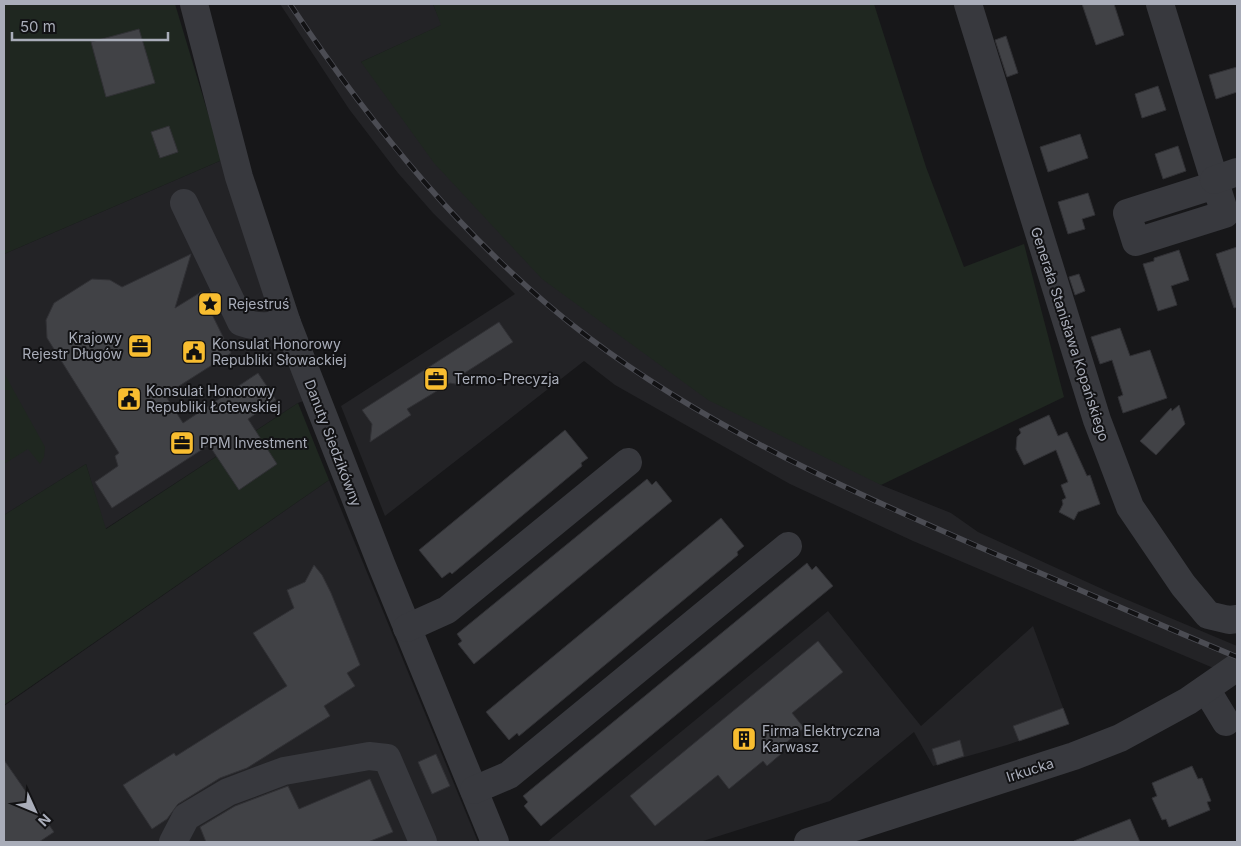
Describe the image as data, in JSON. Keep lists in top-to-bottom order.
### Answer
{
  "streets": {
    "street": ["Generała Stanisława Kopańskiego", "Danuty Siedzikówny", "Irkucka"]
  },
  "places": {
    "place": ["Rejestruś"],
    "office": ["Krajowy Rejestr Długów", "Termo-Precyzja", "PPM Investment"],
    "public building": ["Konsulat Honorowy Republiki Słowackiej", "Konsulat Honorowy Republiki Łotewskiej"],
    "building": ["Firma Elektryczna Karwasz"]
  },
  "scale_bar": "50 m",
  "north": "bottom right"
}
